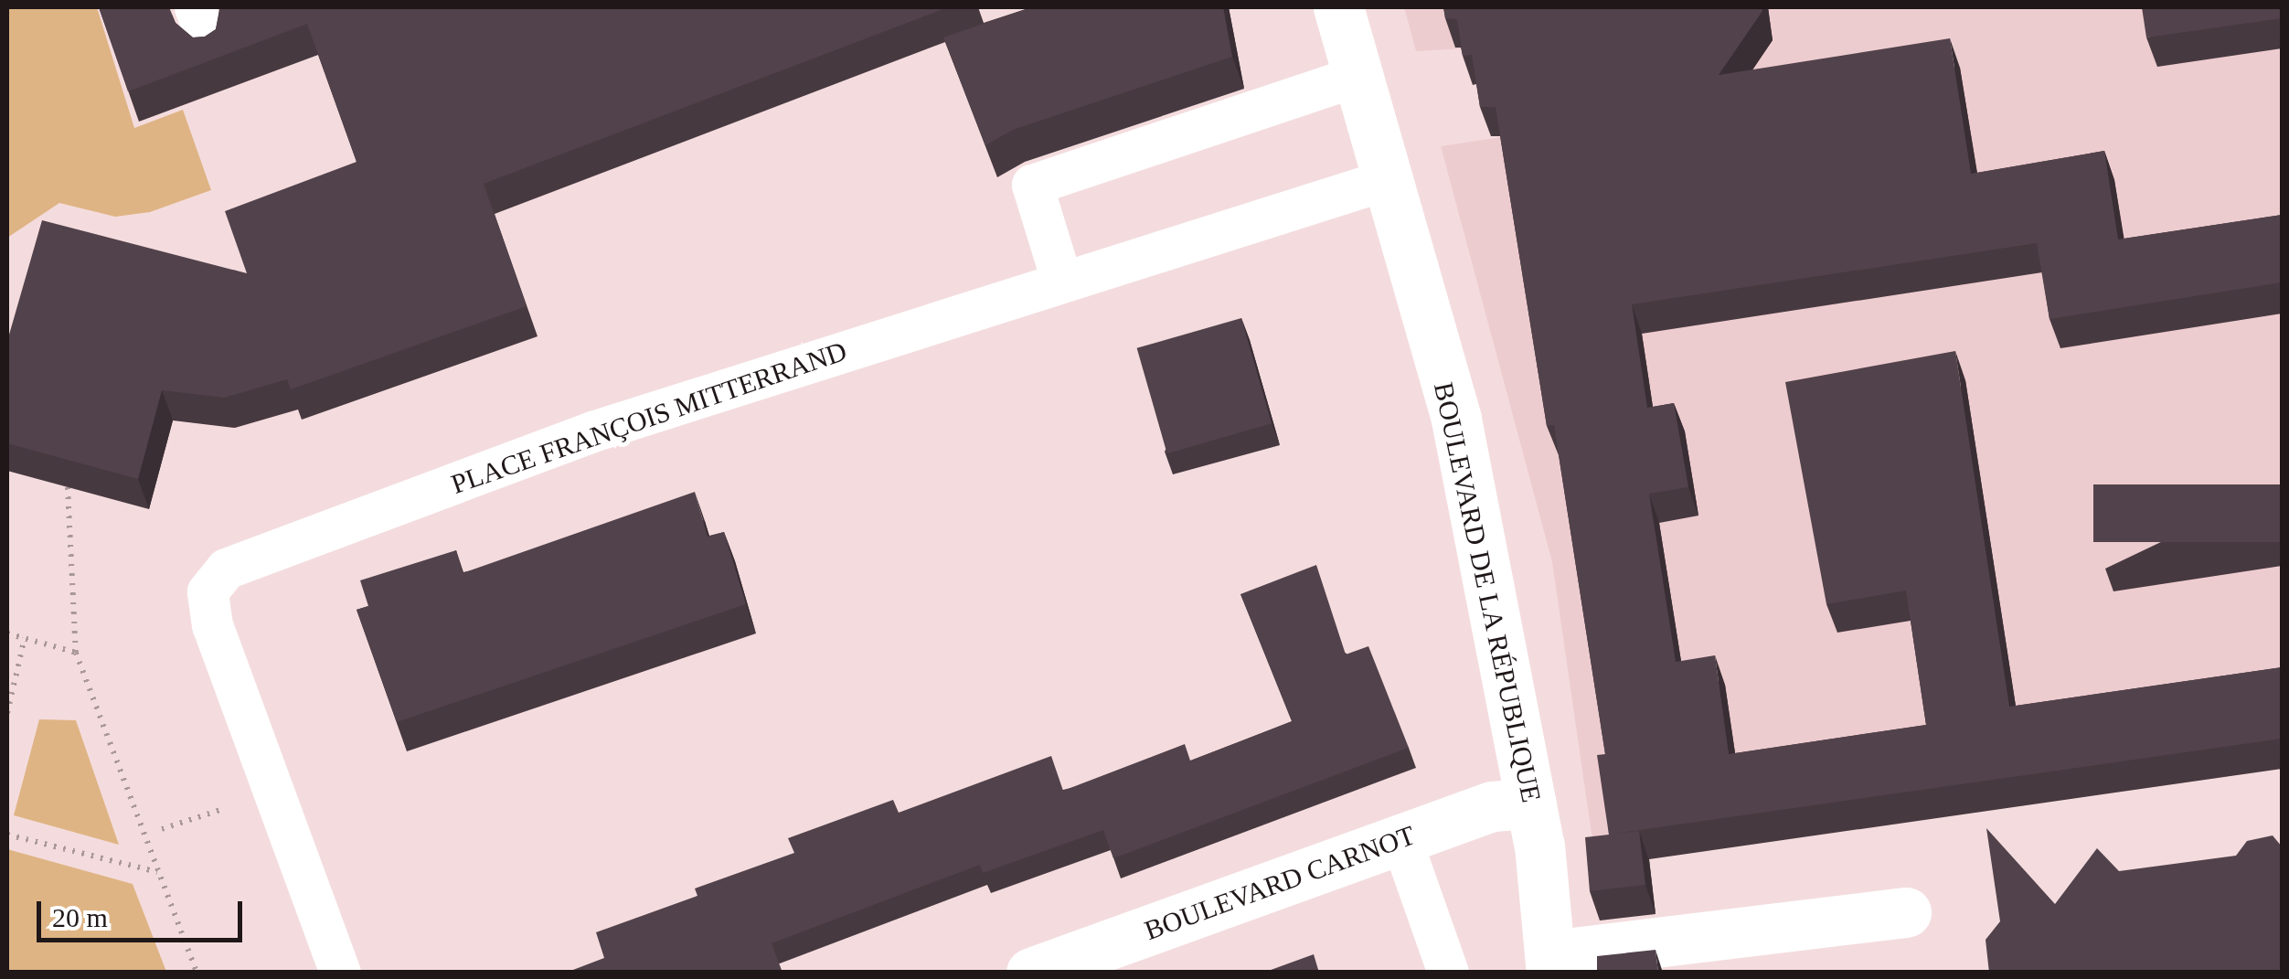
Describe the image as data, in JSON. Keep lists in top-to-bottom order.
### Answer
{
  "streets": {
    "street": ["BOULEVARD DE LA RÉPUBLIQUE", "BOULEVARD CARNOT"],
    "lane": ["PLACE FRANÇOIS MITTERRAND"]
  },
  "crossings": [
    ["PLACE FRANÇOIS MITTERRAND", "BOULEVARD DE LA RÉPUBLIQUE"],
    ["BOULEVARD DE LA RÉPUBLIQUE", "BOULEVARD CARNOT"]
  ],
  "scale_bar": "20 m"
}
